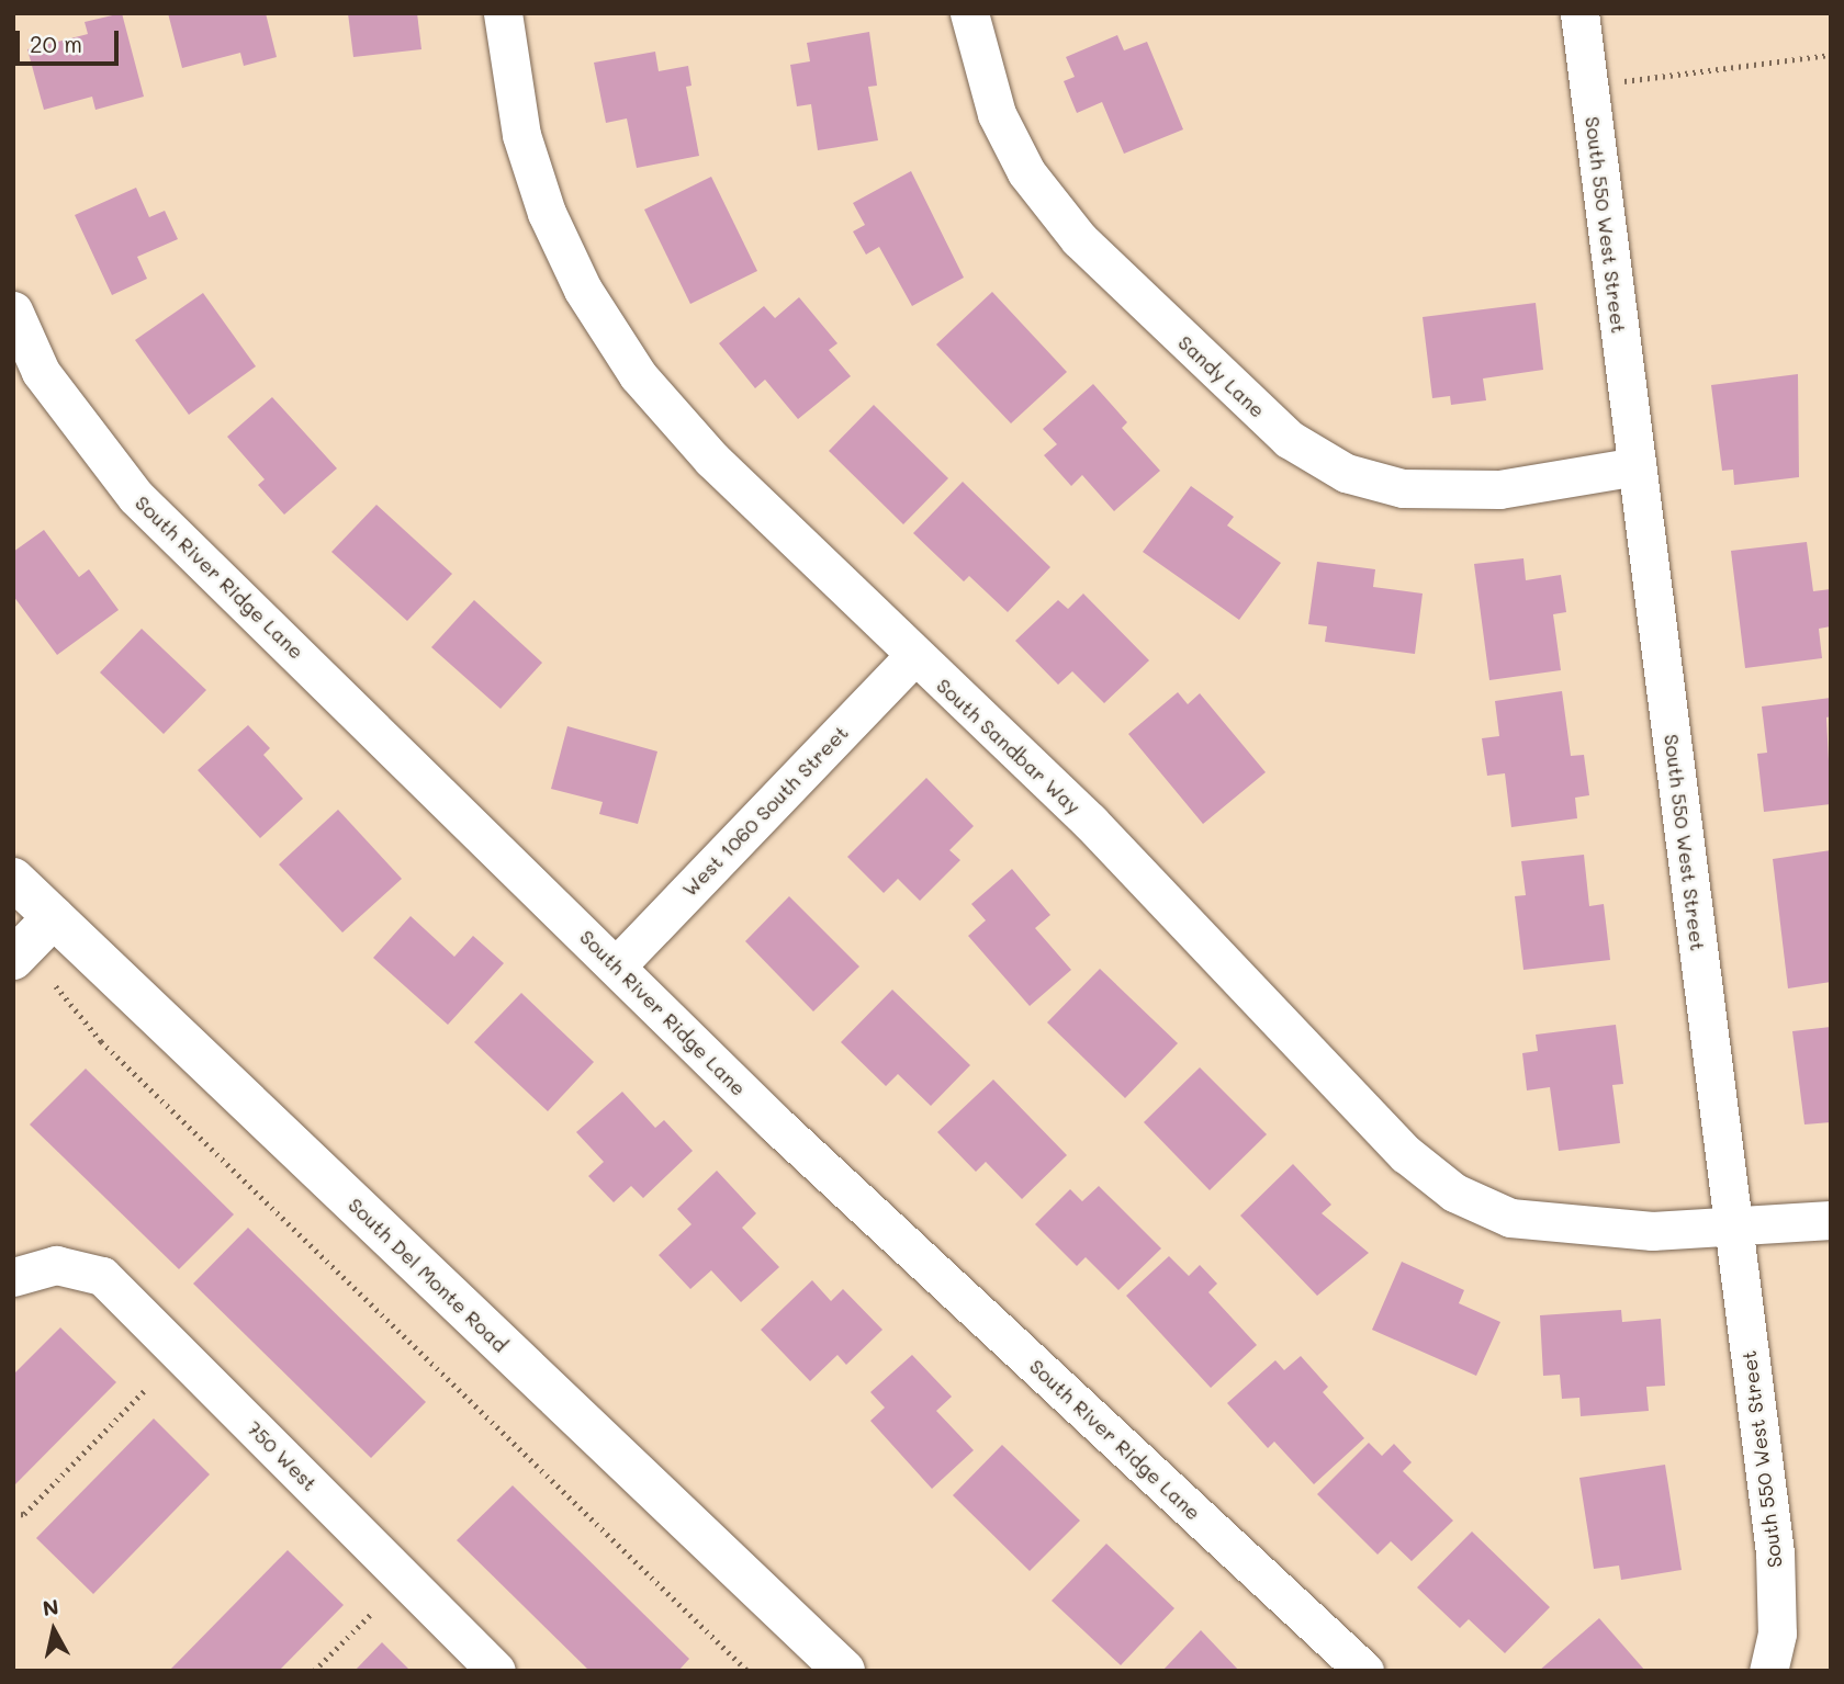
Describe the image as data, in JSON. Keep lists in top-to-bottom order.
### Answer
{
  "streets": {
    "street": [
      "South 550 West Street",
      "Sandy Lane",
      "South River Ridge Lane",
      "South Sandbar Way",
      "West 1060 South Street",
      "South Del Monte Road",
      "750 West"
    ]
  },
  "crossings": [
    ["South 550 West Street", "Sandy Lane"],
    ["South 550 West Street", "South Sandbar Way"],
    ["South River Ridge Lane", "West 1060 South Street"],
    ["South Sandbar Way", "West 1060 South Street"]
  ],
  "scale_bar": "20 m",
  "north": "top"
}
